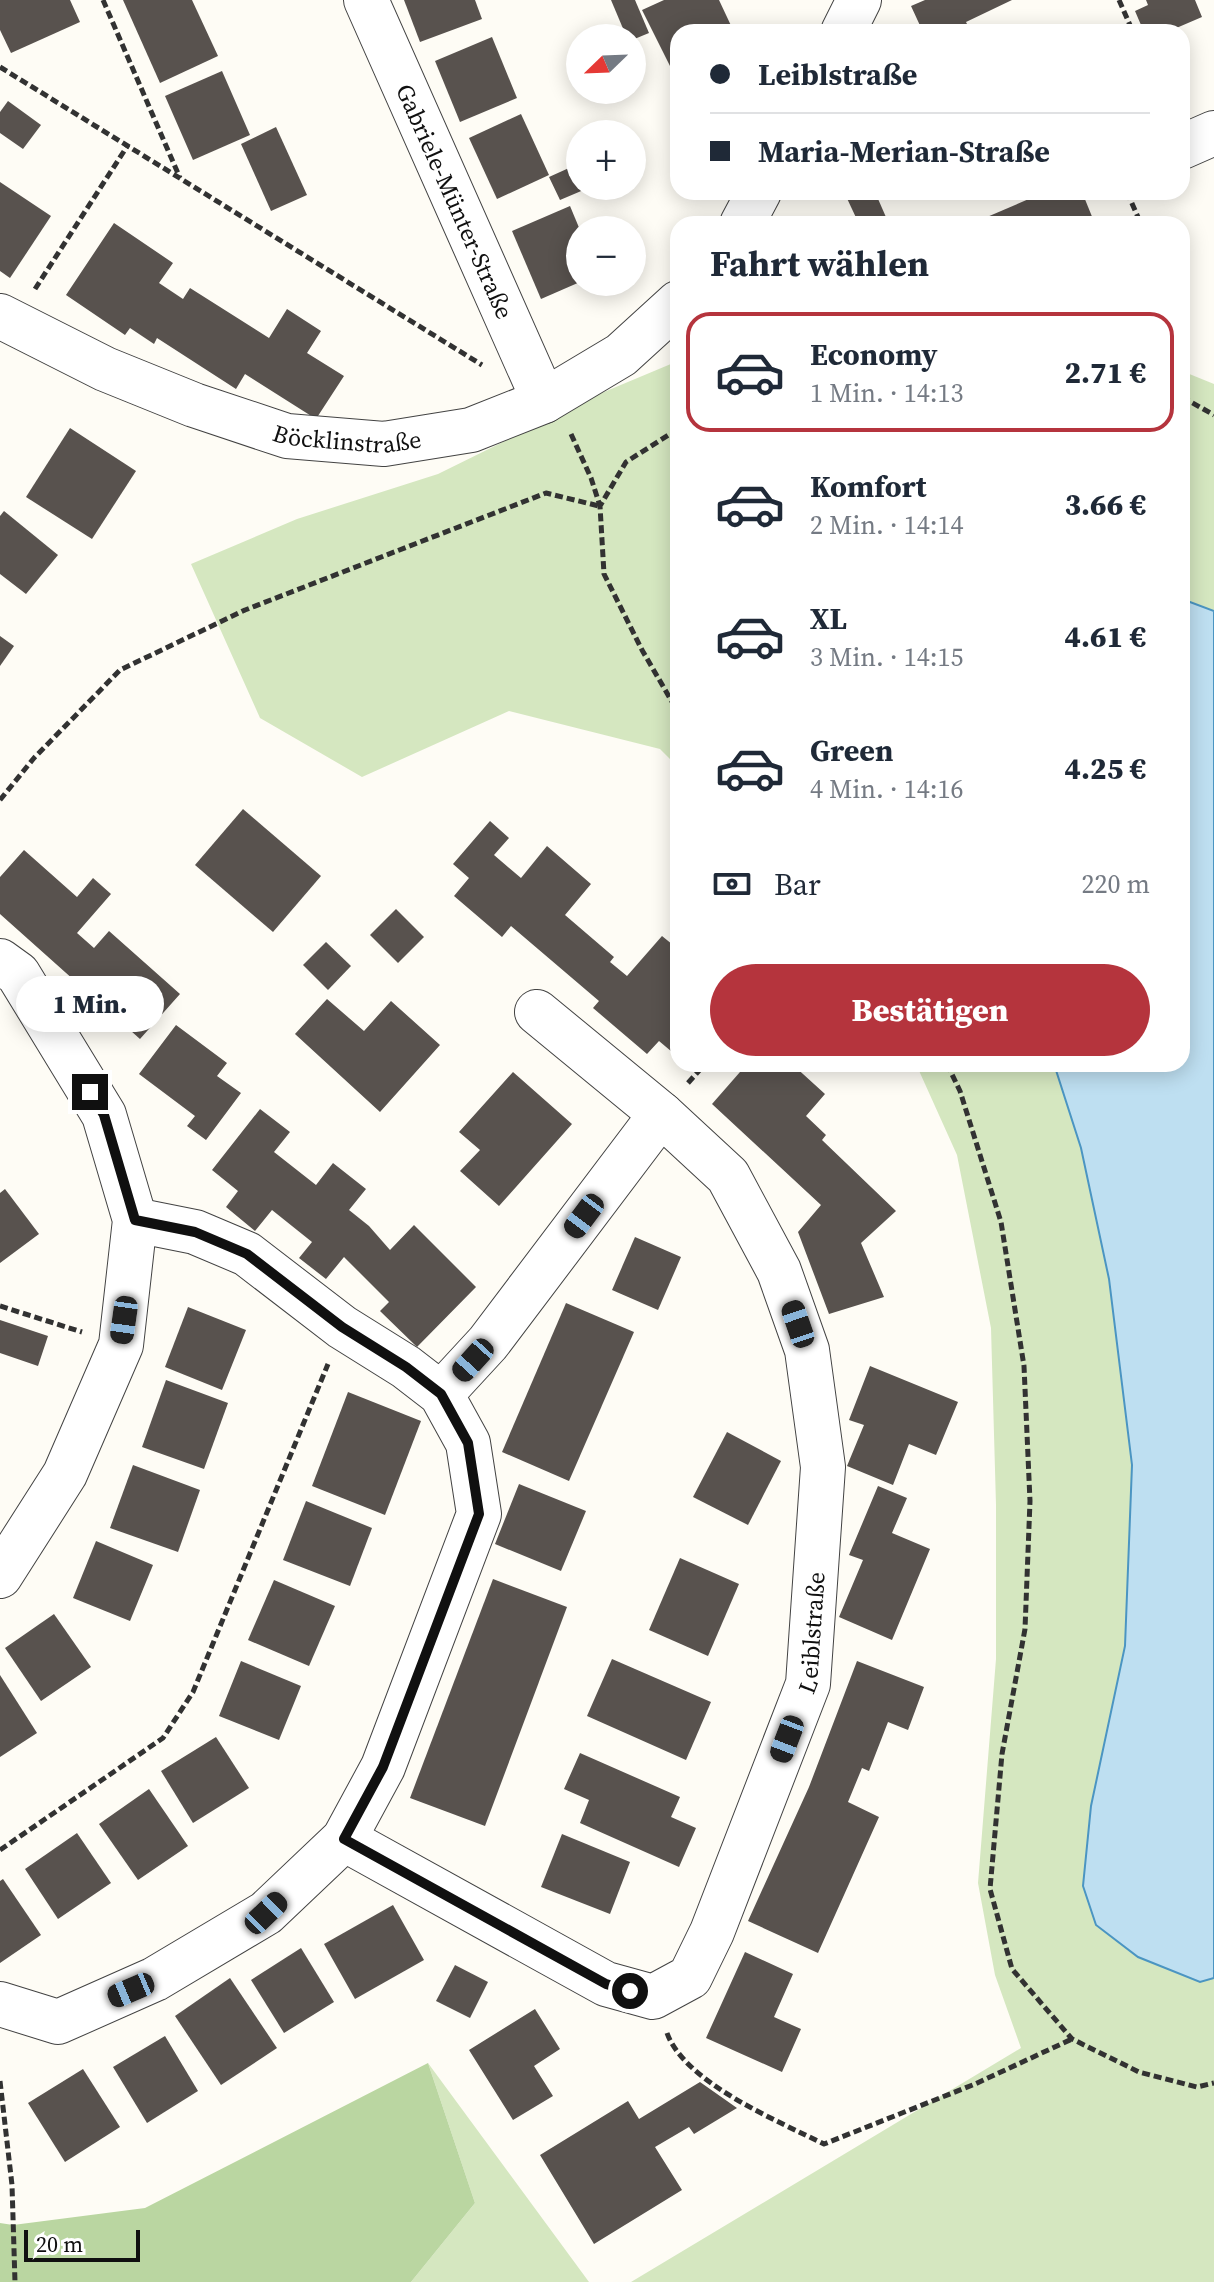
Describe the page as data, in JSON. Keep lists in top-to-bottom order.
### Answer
{
  "streets": {
    "street": ["Gabriele-Münter-Straße", "Böcklinstraße", "Leiblstraße"]
  },
  "crossings": [
    ["Gabriele-Münter-Straße", "Böcklinstraße"]
  ],
  "scale_bar": "20 m",
  "north": "bottom left",
  "page": {
    "map_buttons": ["+", "−"],
    "banner": ["Leiblstraße", "Maria-Merian-Straße"],
    "heading": "Fahrt wählen",
    "list": [
      {
        "name": "Economy",
        "note": "1 Min. · 14:13",
        "value": "2.71 €"
      },
      {
        "name": "Komfort",
        "note": "2 Min. · 14:14",
        "value": "3.66 €"
      },
      {
        "name": "XL",
        "note": "3 Min. · 14:15",
        "value": "4.61 €"
      },
      {
        "name": "Green",
        "note": "4 Min. · 14:16",
        "value": "4.25 €"
      }
    ],
    "pay": ["Bar", "220 m"],
    "buttons": "Bestätigen",
    "bubble": "1 Min.",
    "scale": "20 m"
  }
}
